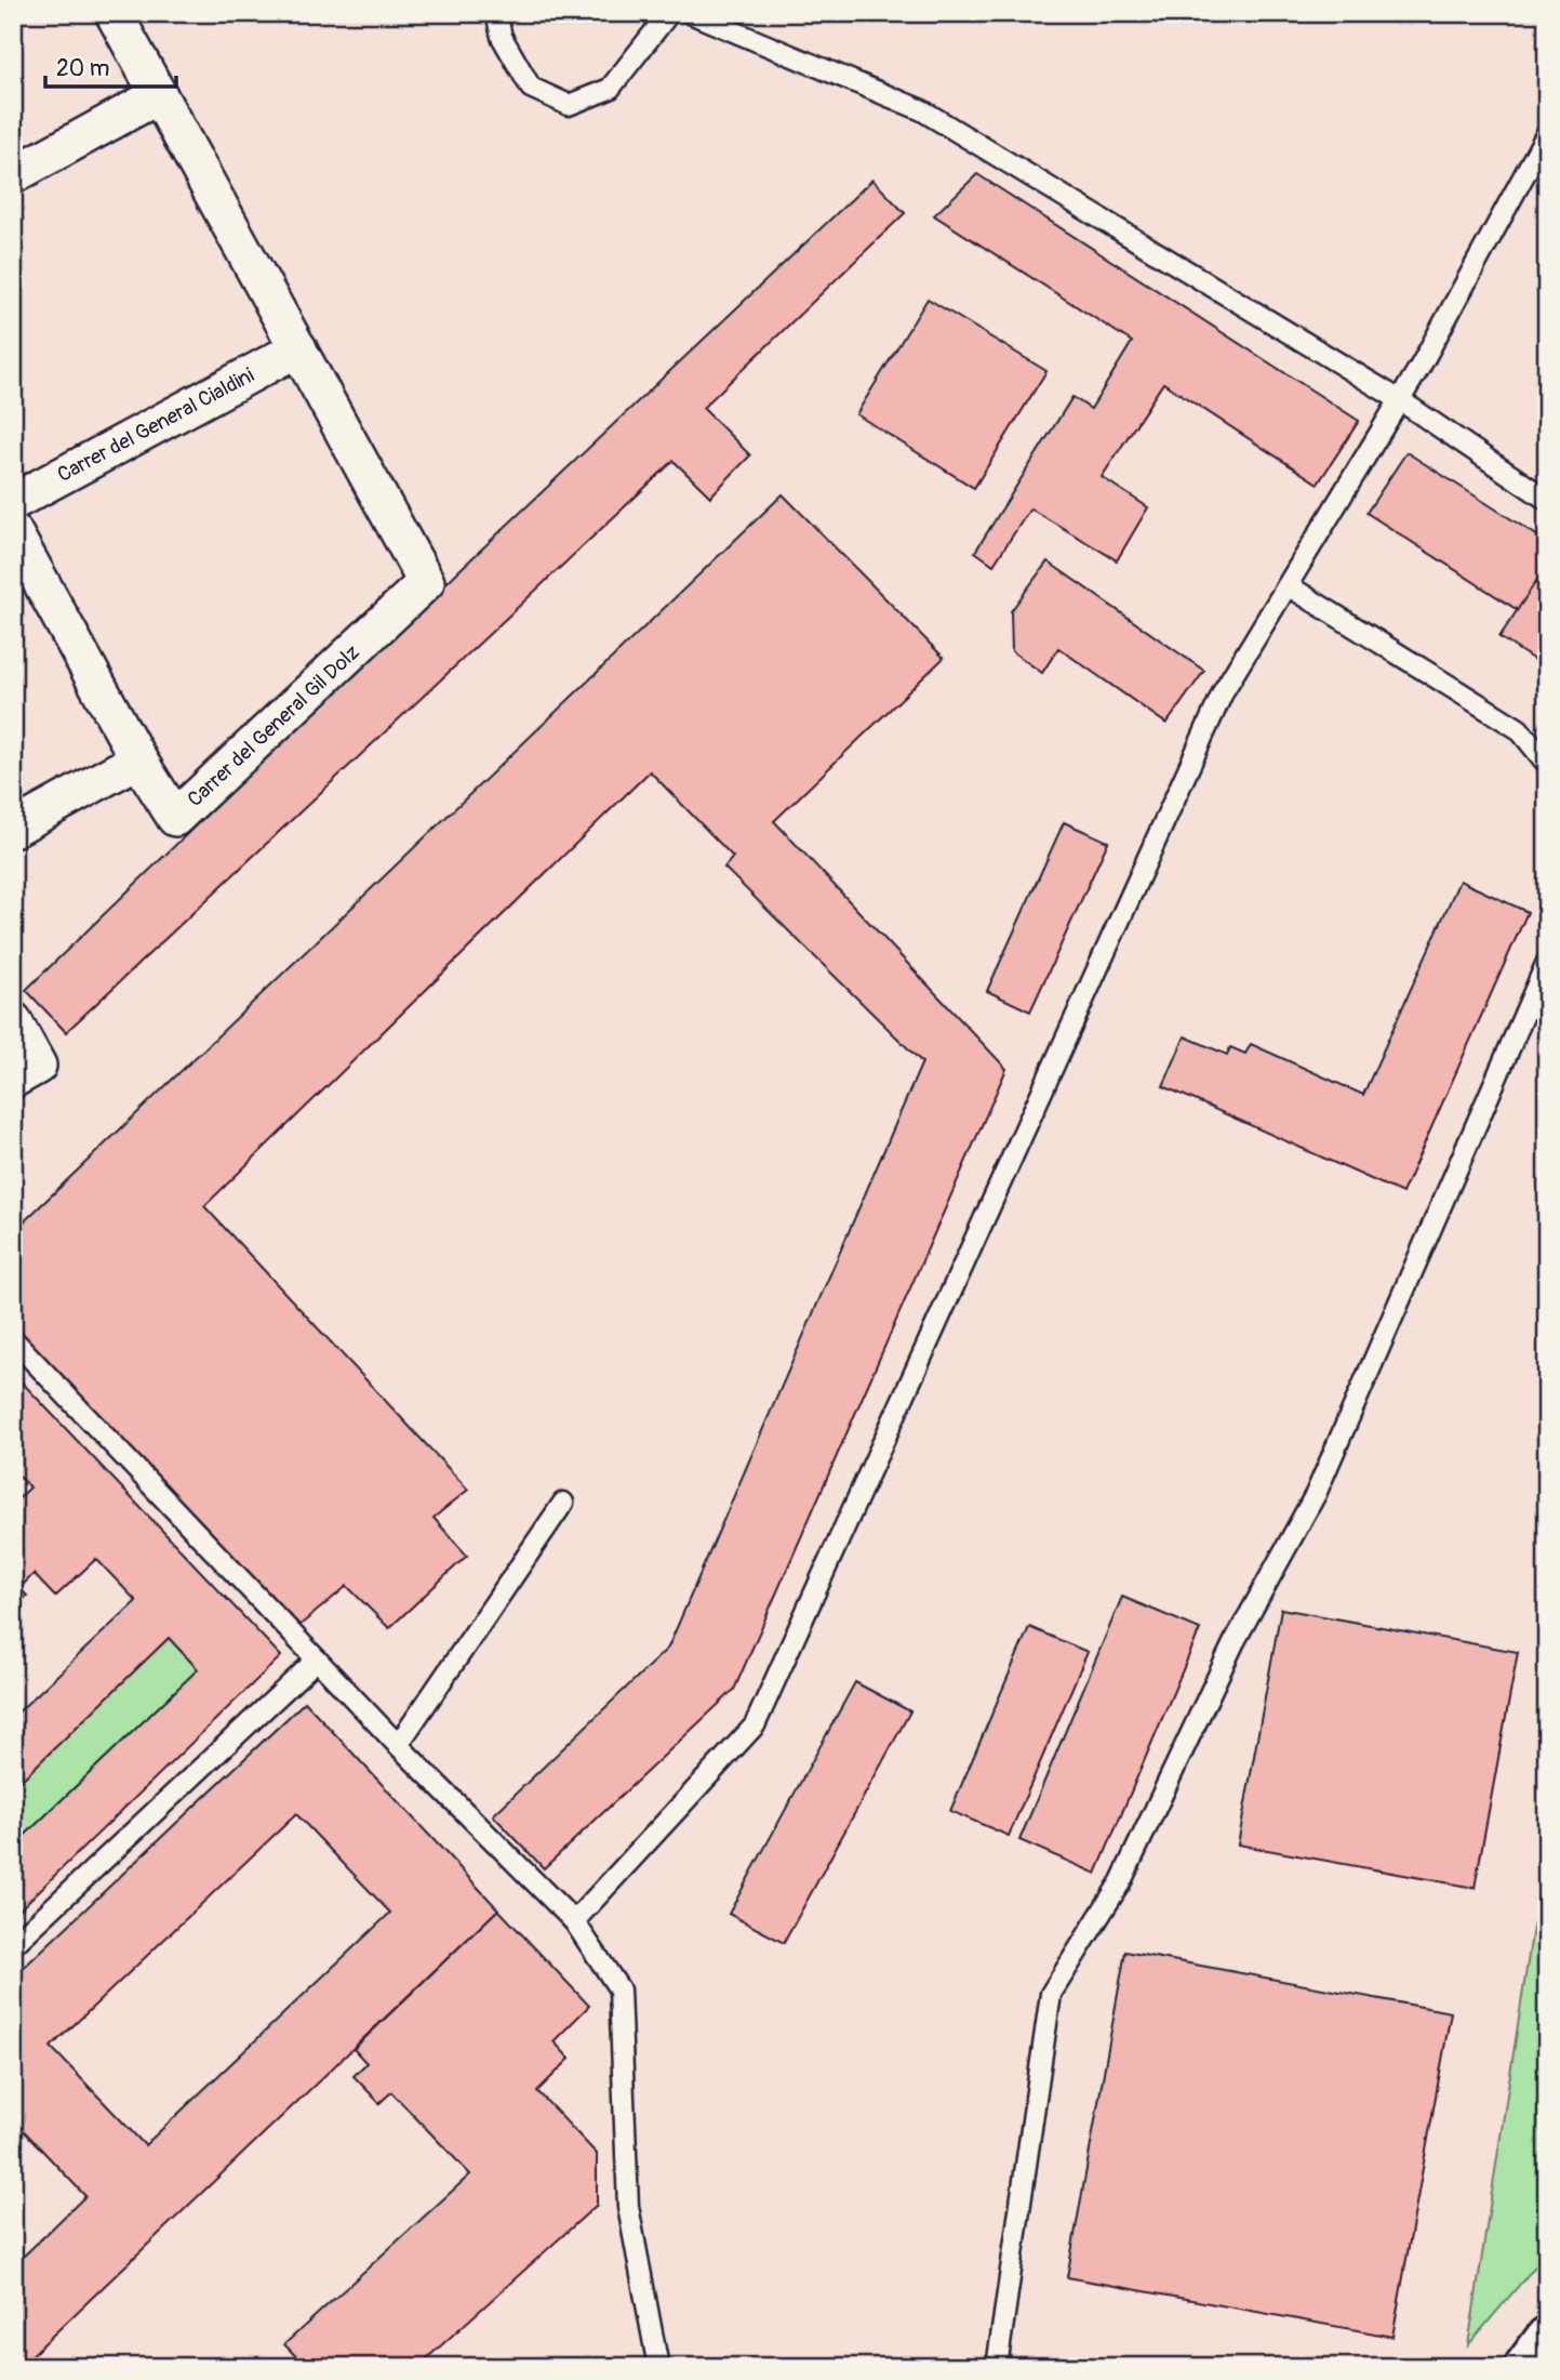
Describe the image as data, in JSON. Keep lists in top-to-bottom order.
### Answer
{
  "streets": {
    "street": ["Carrer del General Cialdini", "Carrer del General Gil Dolz"]
  },
  "crossings": [
    ["Carrer del General Cialdini", "Carrer del General Gil Dolz"]
  ],
  "scale_bar": "20 m"
}
